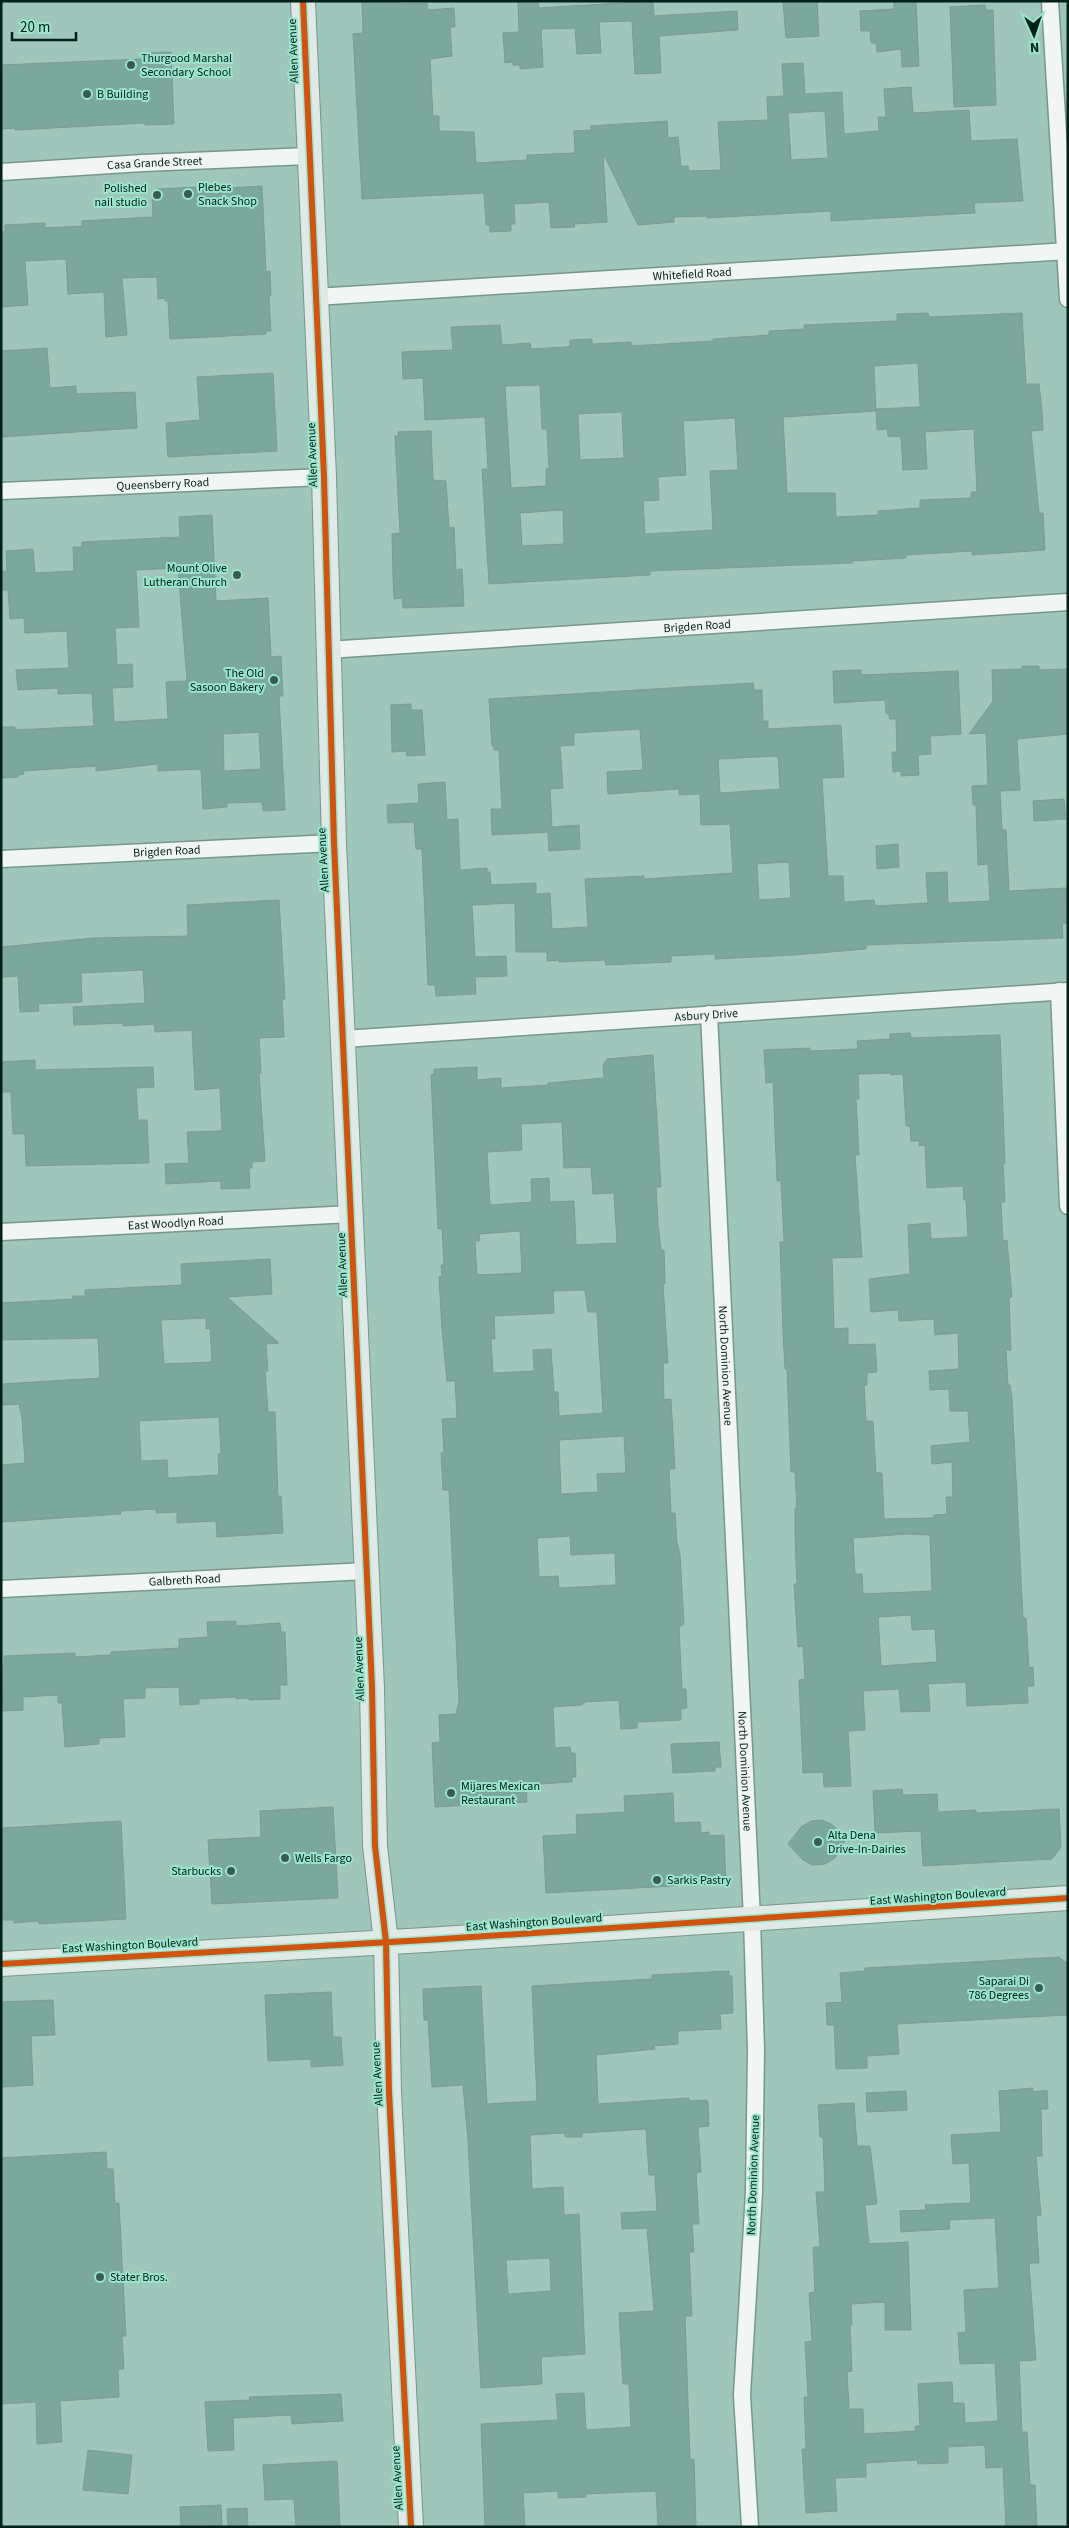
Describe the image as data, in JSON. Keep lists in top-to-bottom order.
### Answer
{
  "streets": {
    "street": [
      "Allen Avenue",
      "Casa Grande Street",
      "Whitefield Road",
      "Queensberry Road",
      "Brigden Road",
      "Asbury Drive",
      "East Woodlyn Road",
      "North Dominion Avenue",
      "Galbreth Road",
      "East Washington Boulevard"
    ]
  },
  "crossings": [
    ["Allen Avenue", "Casa Grande Street"],
    ["Allen Avenue", "Whitefield Road"],
    ["Allen Avenue", "Queensberry Road"],
    ["Allen Avenue", "Brigden Road"],
    ["Allen Avenue", "Asbury Drive"],
    ["Allen Avenue", "East Woodlyn Road"],
    ["Allen Avenue", "Galbreth Road"],
    ["Allen Avenue", "East Washington Boulevard"],
    ["Asbury Drive", "North Dominion Avenue"],
    ["North Dominion Avenue", "East Washington Boulevard"]
  ],
  "places": [
    "Thurgood Marshal Secondary School",
    "B Building",
    "Plebes Snack Shop",
    "Polished nail studio",
    "Mount Olive Lutheran Church",
    "The Old Sasoon Bakery",
    "Mijares Mexican Restaurant",
    "Alta Dena Drive-In-Dairies",
    "Wells Fargo",
    "Starbucks",
    "Sarkis Pastry",
    "Saparai Di 786 Degrees",
    "Stater Bros."
  ],
  "scale_bar": "20 m",
  "north": "bottom"
}
